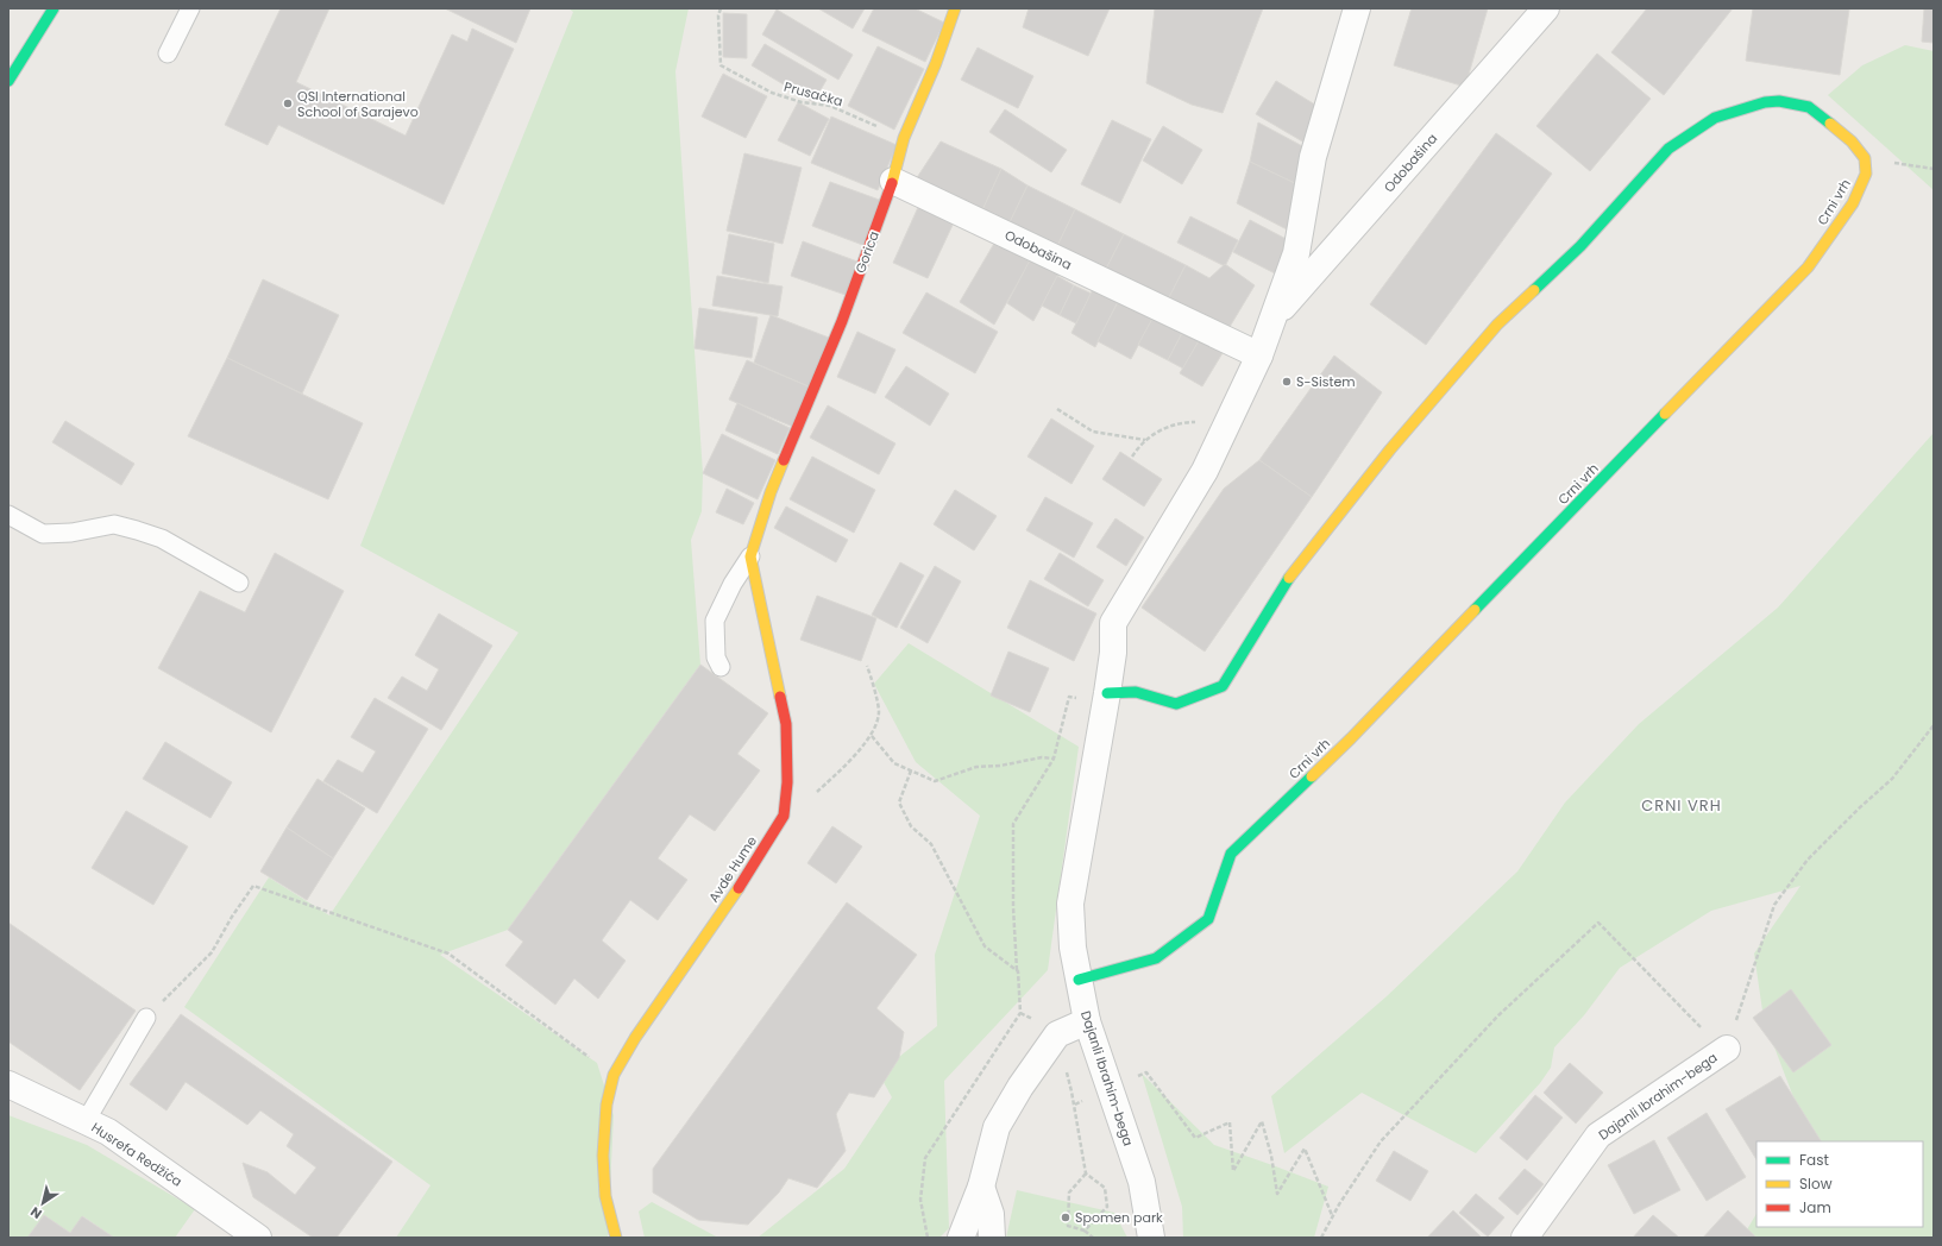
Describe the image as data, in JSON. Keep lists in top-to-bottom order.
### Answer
{
  "streets": {
    "street": [
      "Odobašina",
      "Crni vrh",
      "Gorica",
      "Avde Hume",
      "Dajanli Ibrahim-bega",
      "Husrefa Redžića"
    ],
    "path": ["Prusačka"]
  },
  "crossings": [
    ["Prusačka", "Gorica"],
    ["Odobašina", "Gorica"],
    ["Odobašina", "Dajanli Ibrahim-bega"],
    ["Crni vrh", "Dajanli Ibrahim-bega"],
    ["Gorica", "Avde Hume"]
  ],
  "districts": ["CRNI VRH"],
  "places": ["QSI International School of Sarajevo", "S-Sistem", "Spomen park"],
  "legend": ["Fast", "Slow", "Jam"],
  "north": "bottom left"
}
